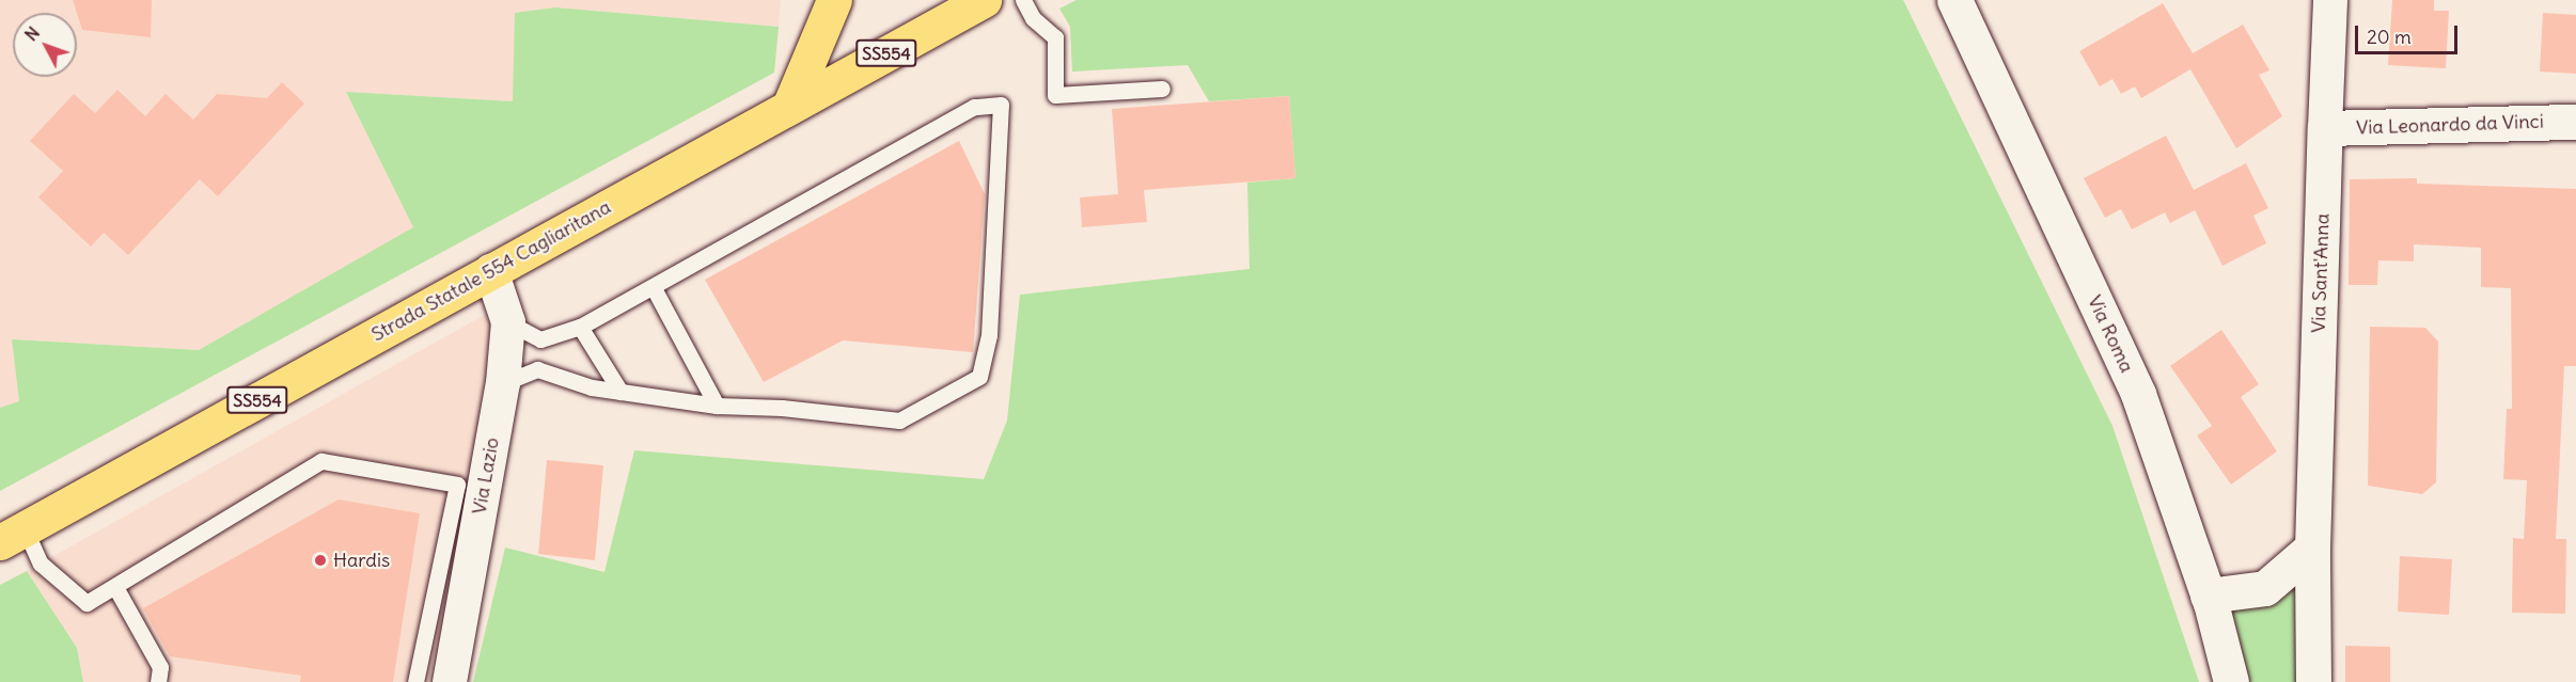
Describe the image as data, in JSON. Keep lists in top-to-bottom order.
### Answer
{
  "streets": {
    "main road": ["SS554", "Strada Statale 554 Cagliaritana"],
    "street": [
      "Via Leonardo da Vinci",
      "Via Sant'Anna",
      "Via Roma",
      "Via Lazio"
    ]
  },
  "crossings": [
    ["Via Leonardo da Vinci", "Via Sant'Anna"],
    ["Strada Statale 554 Cagliaritana", "Via Lazio"]
  ],
  "places": ["Hardis"],
  "scale_bar": "20 m",
  "north": "top left"
}
